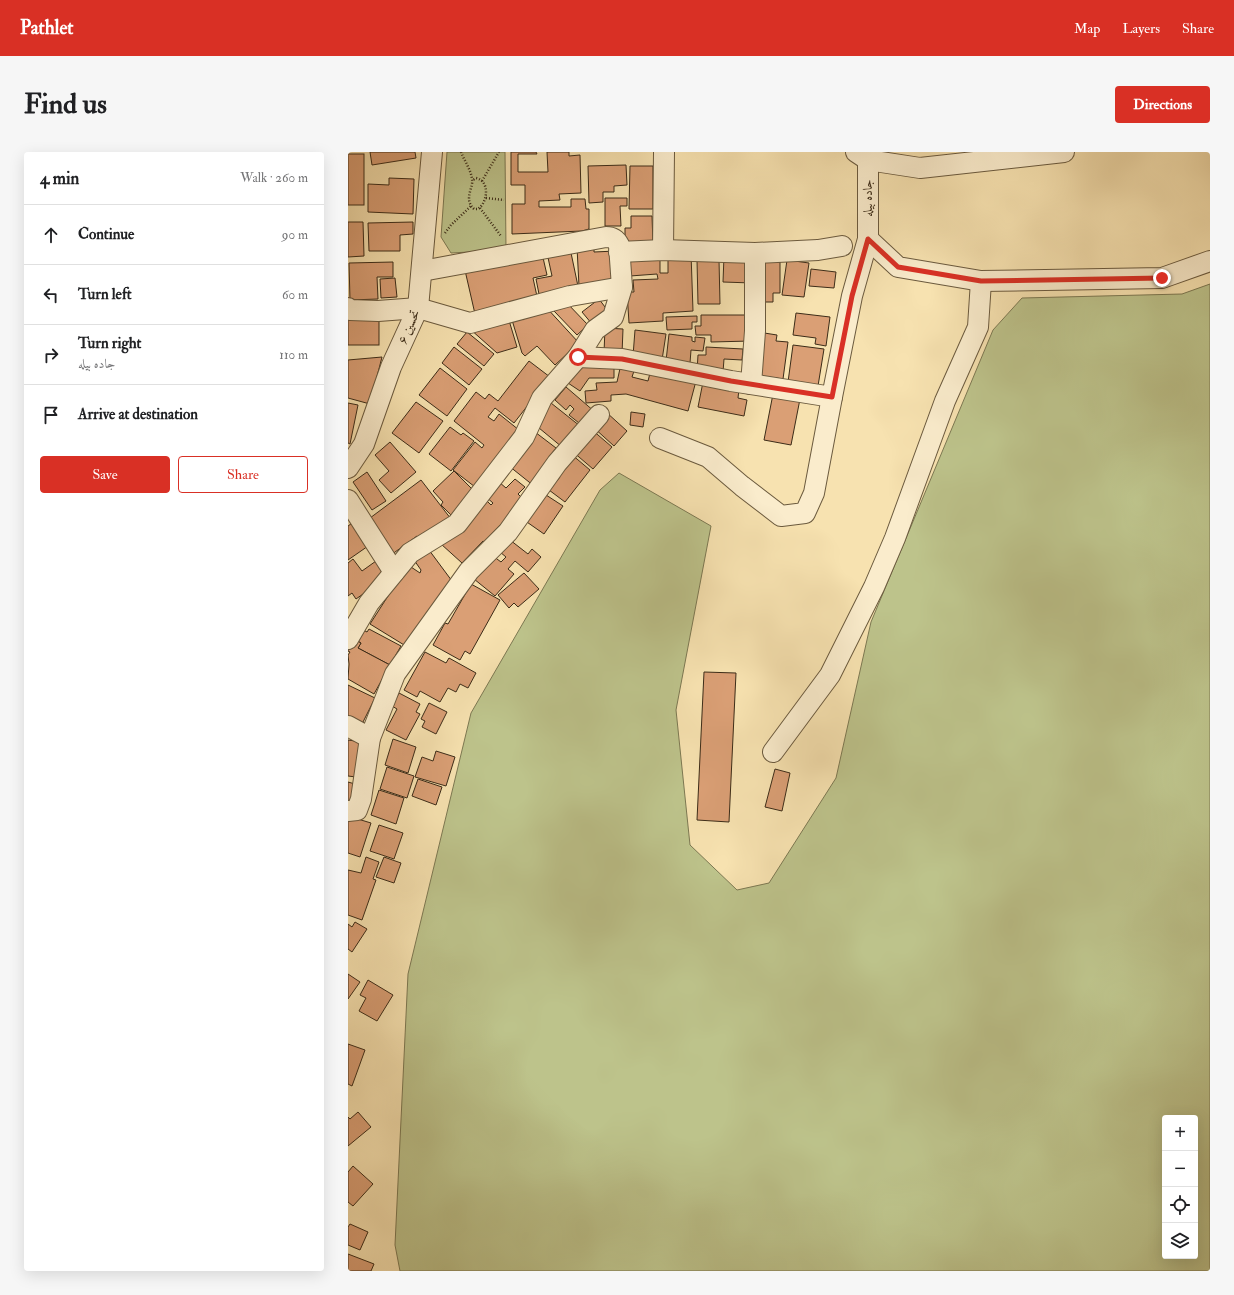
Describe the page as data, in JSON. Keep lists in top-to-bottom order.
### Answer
{
  "streets": {
    "street": ["جاده بیله", "تحسین ۶"]
  },
  "page": {
    "header": "Pathlet",
    "nav": ["Map", "Layers", "Share"],
    "buttons": [
      "Directions",
      ["Save", "Share"]
    ],
    "title": "Find us",
    "heading": ["4 min", "Walk · 260 m"],
    "list": [
      ["Continue", "90 m"],
      ["Turn left", "60 m"],
      ["Turn right", "جاده بیله", "110 m"],
      "Arrive at destination"
    ],
    "map_buttons": ["+", "−"]
  }
}
